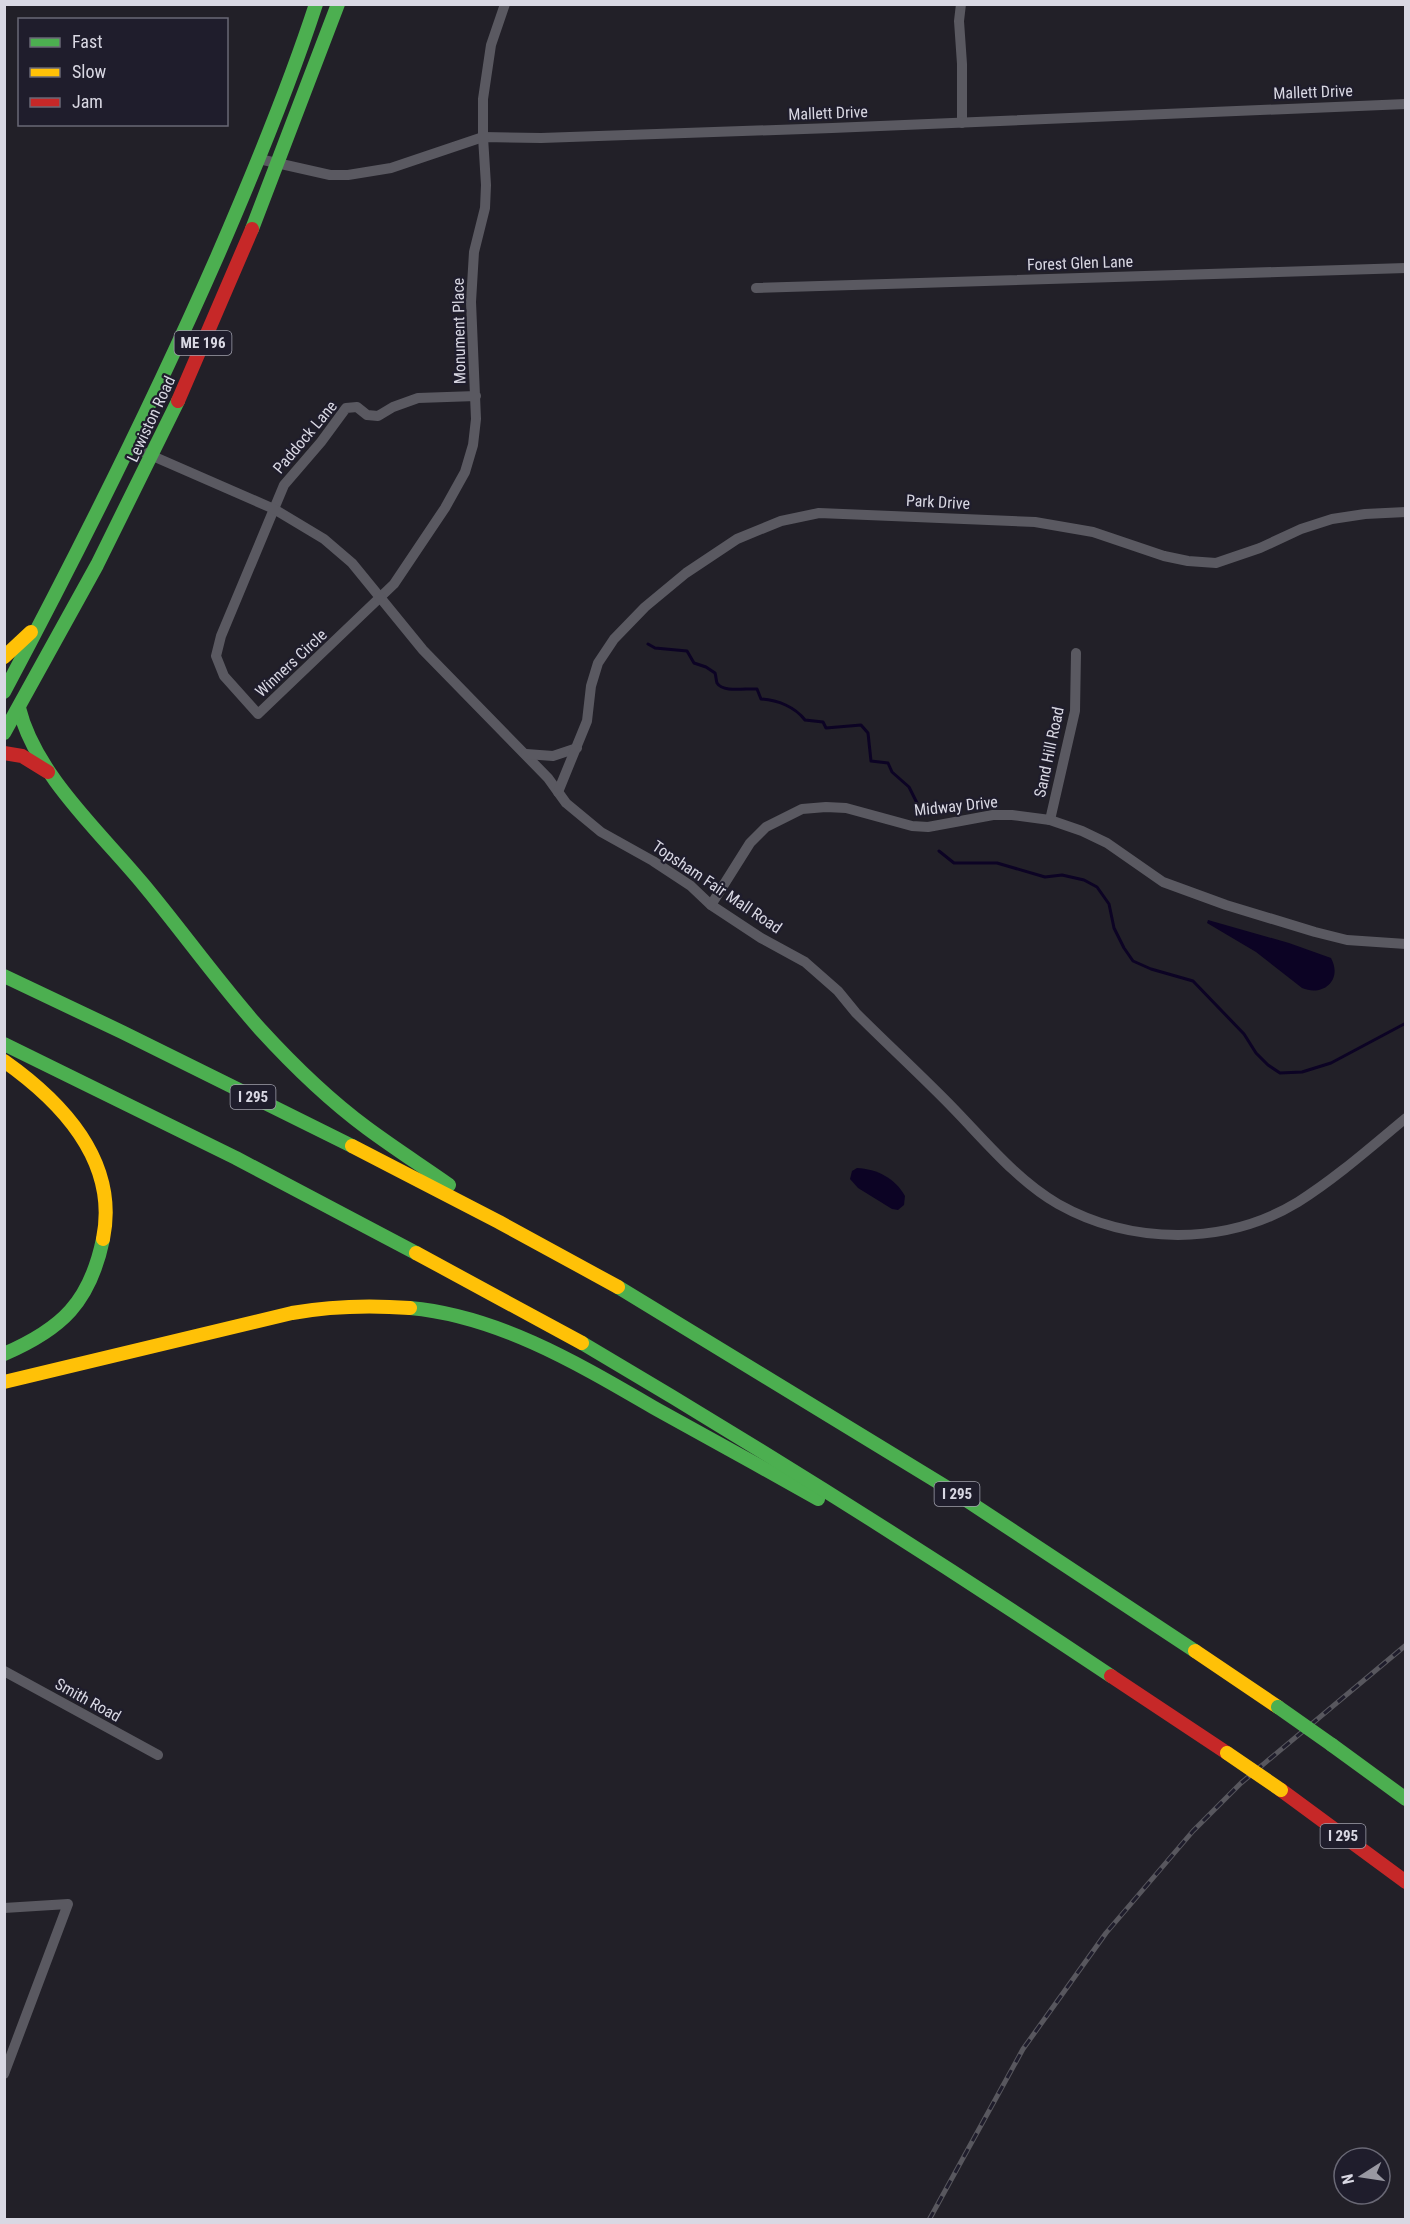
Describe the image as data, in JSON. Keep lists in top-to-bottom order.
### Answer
{
  "streets": {
    "highway": ["ME 196", "Lewiston Road", "I 295"],
    "street": [
      "Mallett Drive",
      "Forest Glen Lane",
      "Monument Place",
      "Paddock Lane",
      "Park Drive",
      "Winners Circle",
      "Sand Hill Road",
      "Midway Drive",
      "Topsham Fair Mall Road",
      "Smith Road"
    ]
  },
  "crossings": [
    ["Mallett Drive", "Monument Place"],
    ["Mallett Drive", "Lewiston Road"],
    ["Monument Place", "Paddock Lane"],
    ["Monument Place", "Winners Circle"],
    ["Monument Place", "Topsham Fair Mall Road"],
    ["Lewiston Road", "Topsham Fair Mall Road"],
    ["Paddock Lane", "Winners Circle"],
    ["Paddock Lane", "Topsham Fair Mall Road"],
    ["Park Drive", "Topsham Fair Mall Road"],
    ["Winners Circle", "Topsham Fair Mall Road"],
    ["Sand Hill Road", "Midway Drive"],
    ["Midway Drive", "Topsham Fair Mall Road"]
  ],
  "legend": ["Fast", "Slow", "Jam"],
  "north": "left"
}
